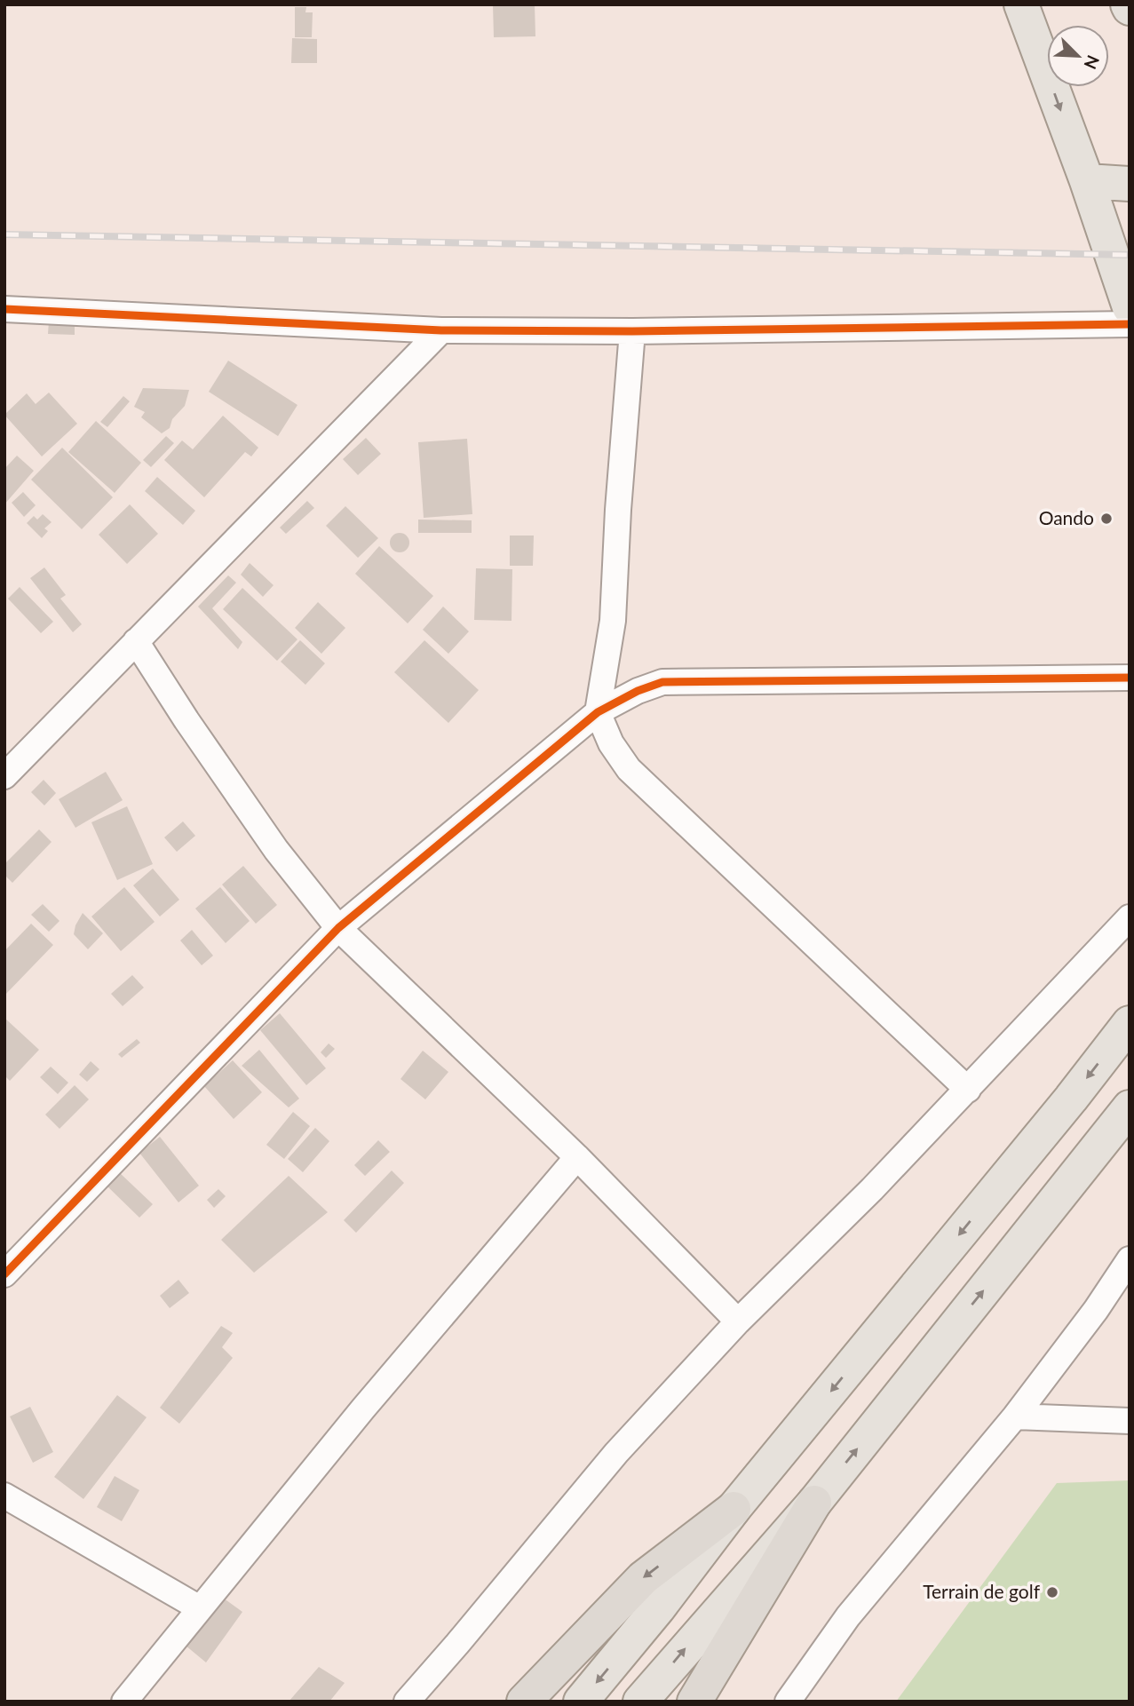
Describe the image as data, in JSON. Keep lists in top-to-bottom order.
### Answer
{
  "places": ["Oando", "Terrain de golf"],
  "north": "bottom right"
}
